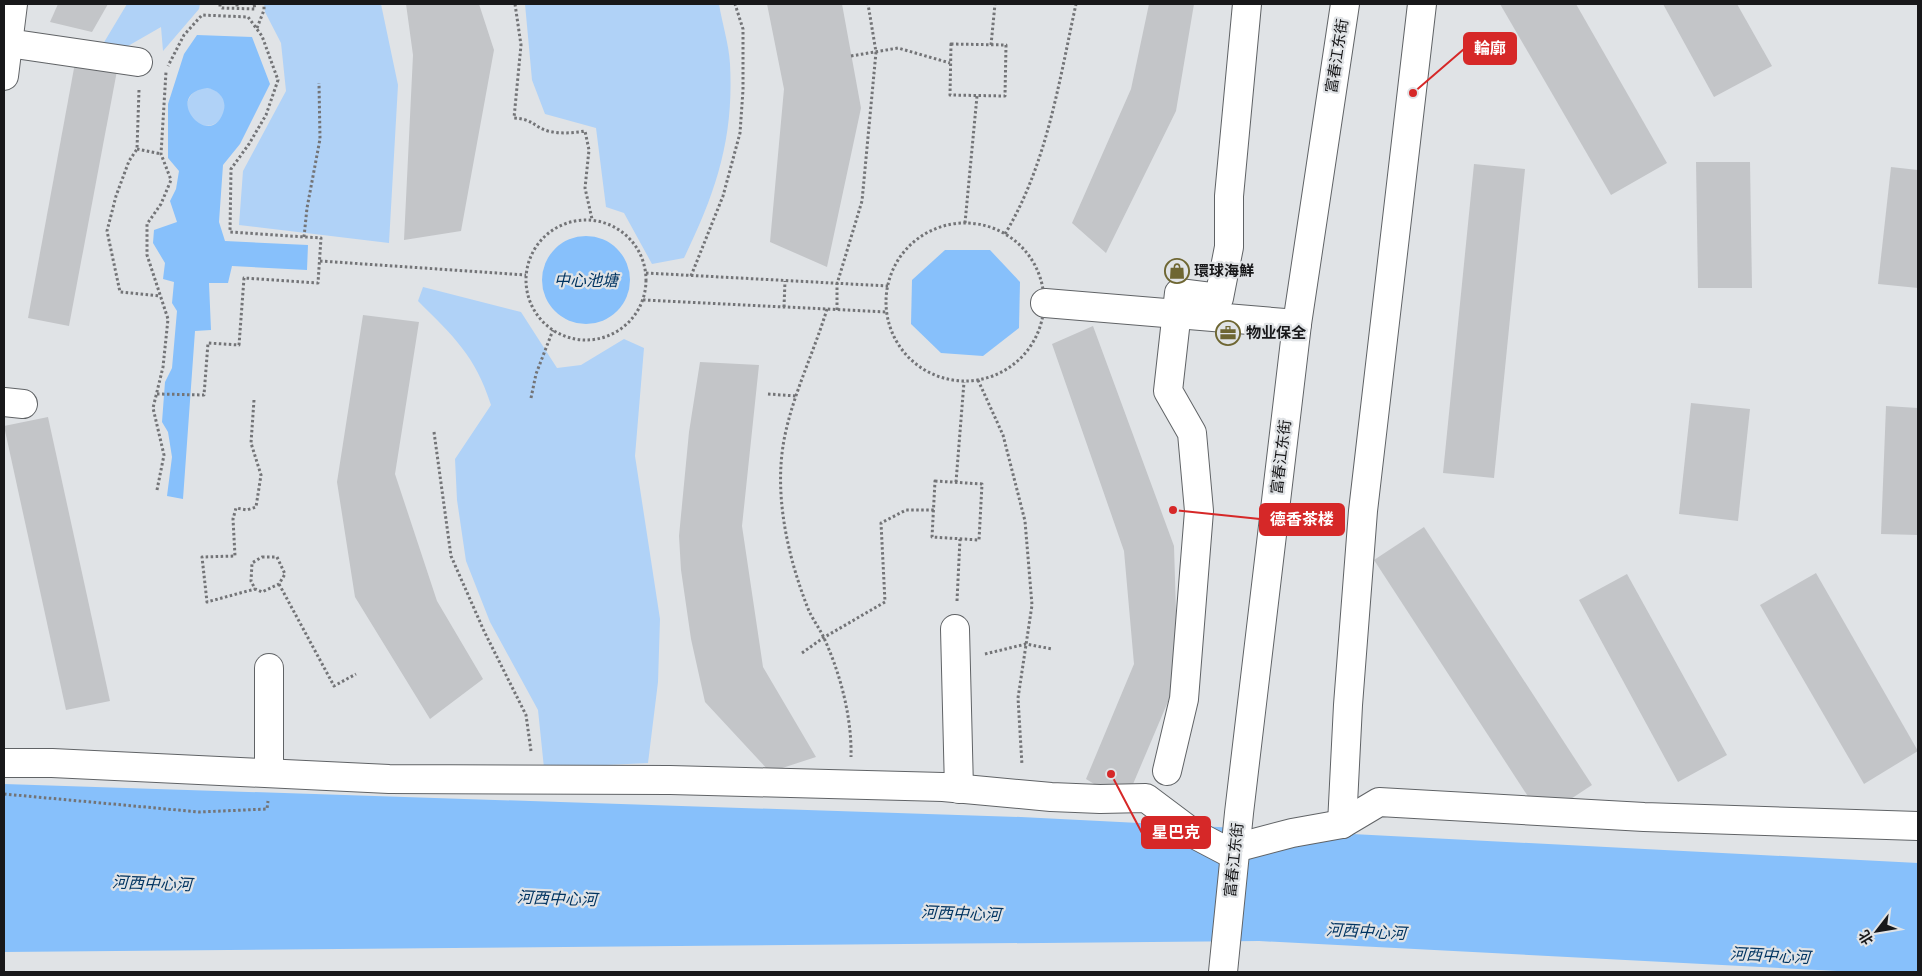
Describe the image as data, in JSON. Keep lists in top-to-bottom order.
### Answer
{
  "streets": {
    "street": ["富春江东街"]
  },
  "water": ["中心池塘", "河西中心河"],
  "places": {
    "other": ["輪廓", "德香茶楼", "星巴克"],
    "shop": ["環球海鮮"],
    "office": ["物业保全"]
  },
  "north": "bottom left"
}
